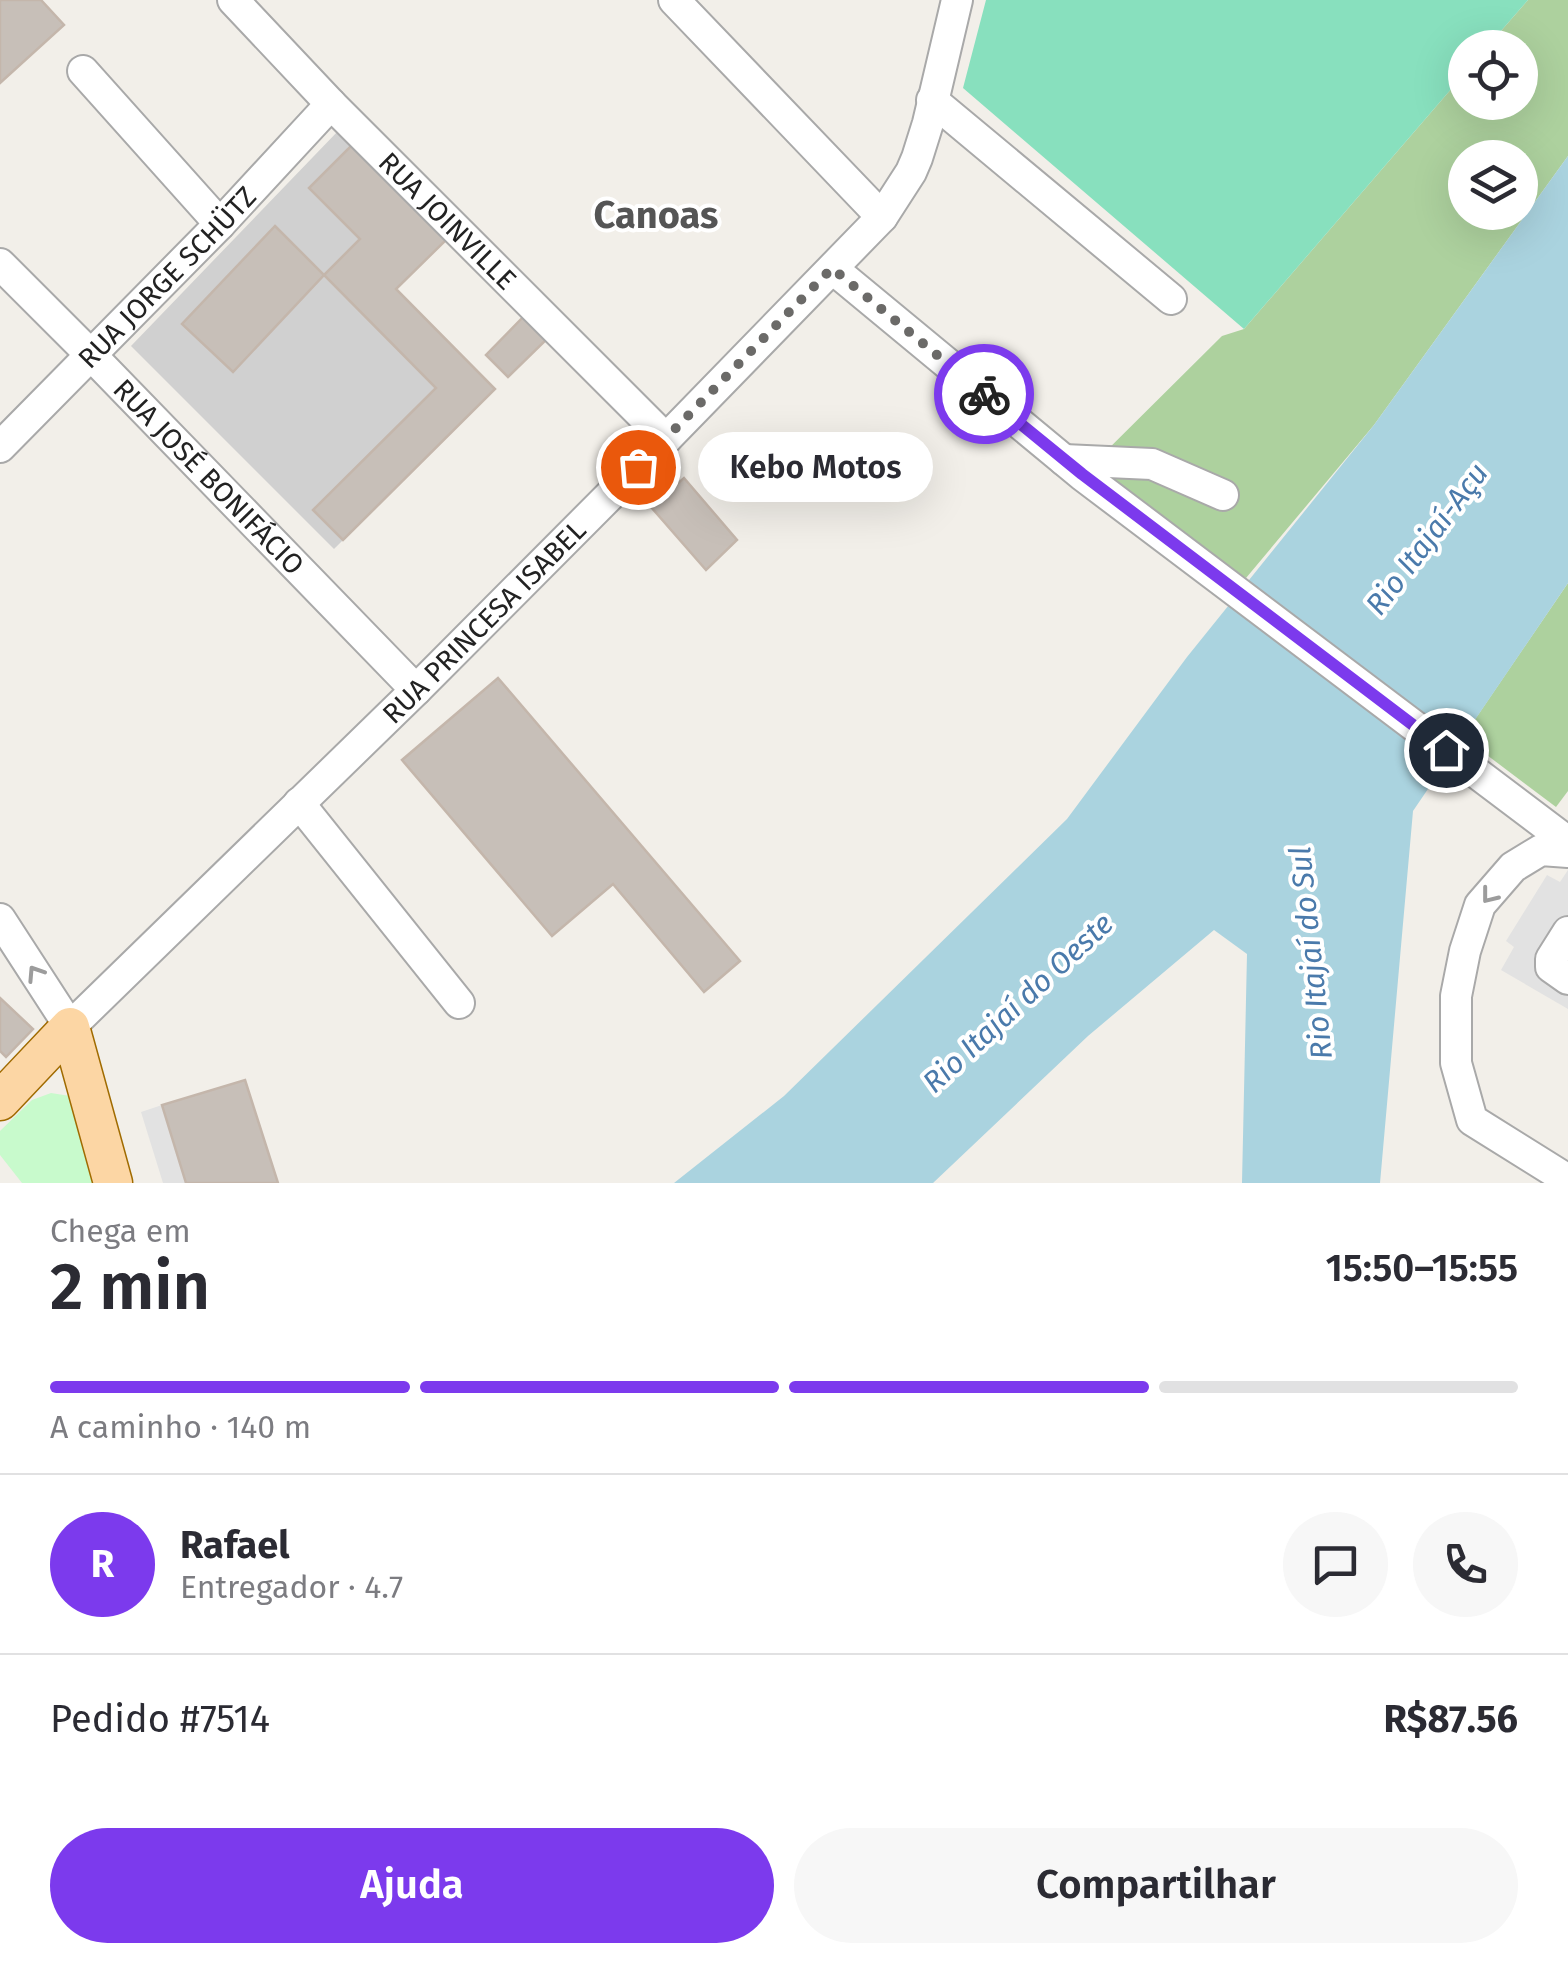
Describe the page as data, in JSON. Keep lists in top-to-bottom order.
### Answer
{
  "streets": {
    "main road": ["RUA PRINCESA ISABEL"],
    "street": ["RUA JOINVILLE", "RUA JORGE SCHÜTZ", "RUA JOSÉ BONIFÁCIO"]
  },
  "crossings": [
    ["RUA JOINVILLE", "RUA JORGE SCHÜTZ"],
    ["RUA JOINVILLE", "RUA PRINCESA ISABEL"],
    ["RUA JORGE SCHÜTZ", "RUA JOSÉ BONIFÁCIO"],
    ["RUA JOSÉ BONIFÁCIO", "RUA PRINCESA ISABEL"]
  ],
  "districts": ["Canoas"],
  "water": ["Rio Itajaí-Açu", "Rio Itajaí do Sul", "Rio Itajaí do Oeste"],
  "places": ["Kebo Motos"],
  "page": {
    "bubble": "Kebo Motos",
    "heading": ["2 min", "Chega em", "15:50–15:55"],
    "panel": [
      "Rafael",
      "Entregador · 4.7",
      "Pedido #7514",
      "R$87.56"
    ],
    "bar": "A caminho · 140 m",
    "round": "R",
    "buttons": ["Ajuda", "Compartilhar"]
  }
}
